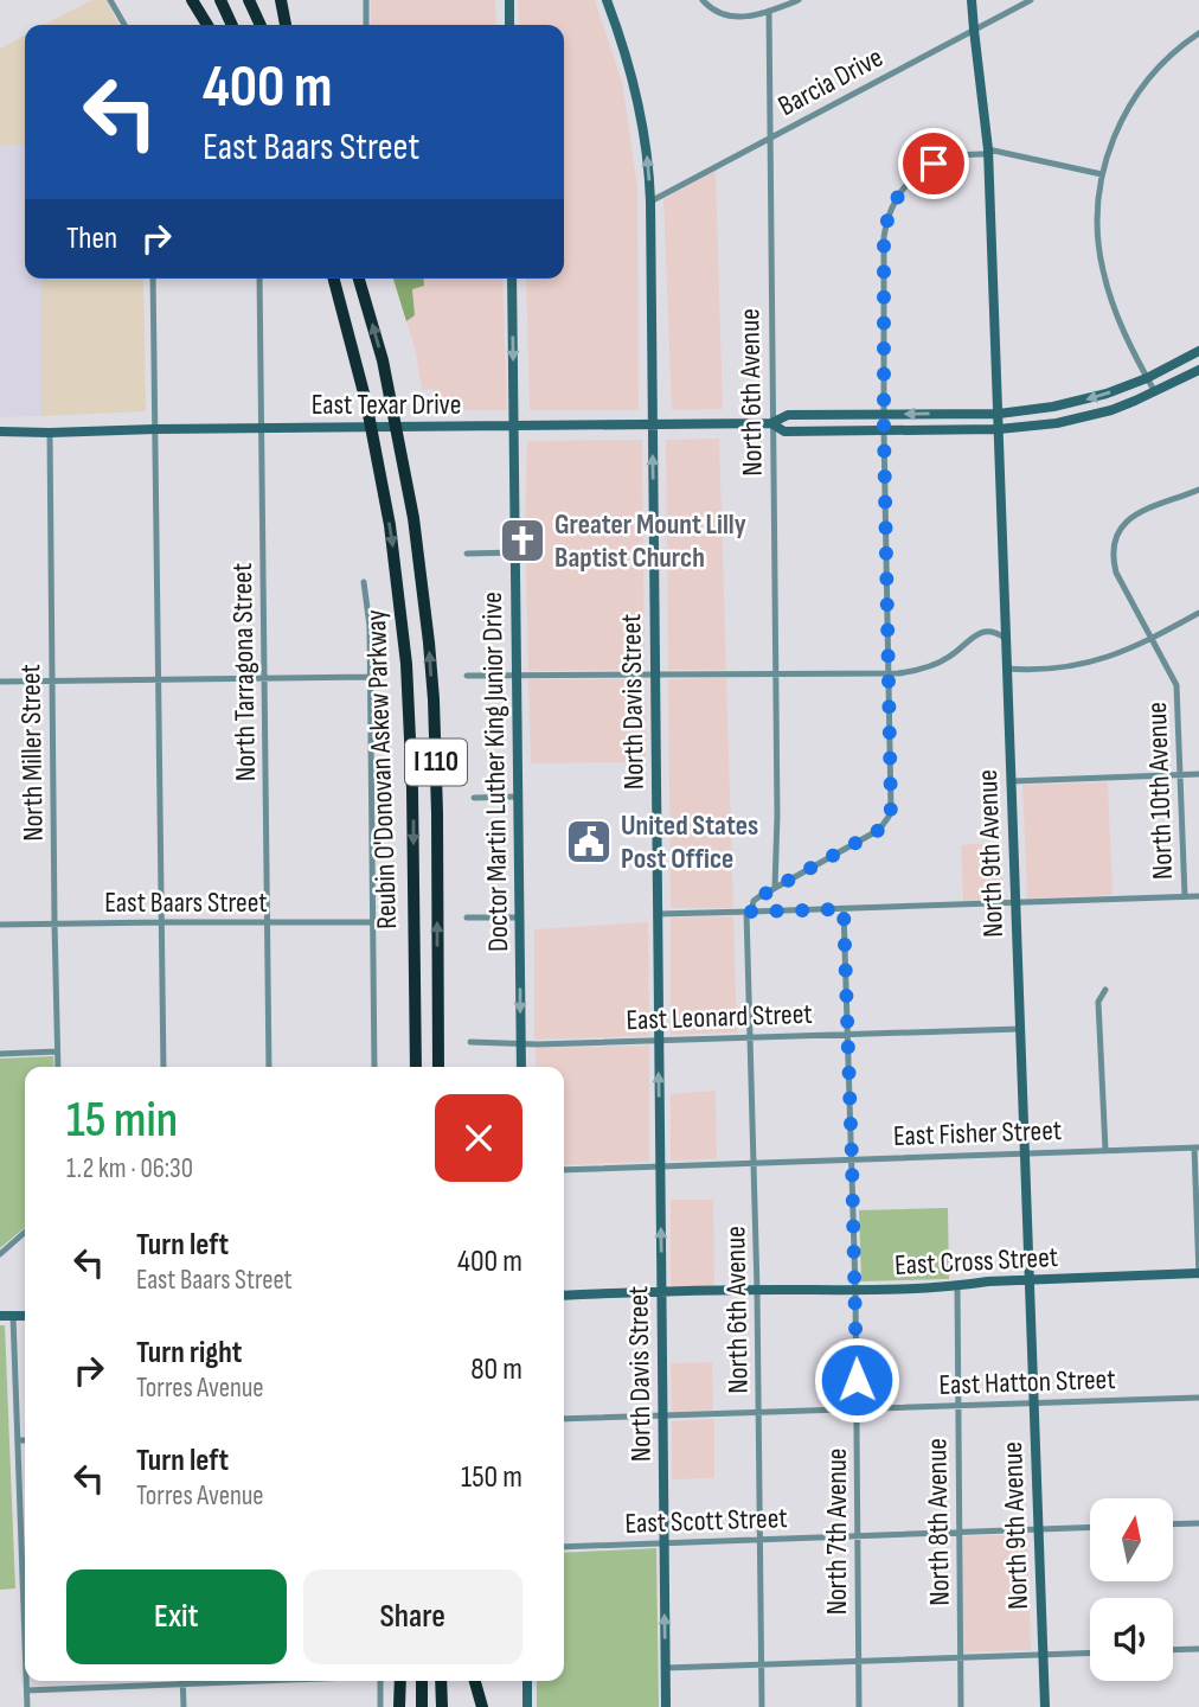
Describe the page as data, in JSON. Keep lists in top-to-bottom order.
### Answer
{
  "streets": {
    "highway": ["I 110", "Reubin O'Donovan Askew Parkway"],
    "main road": [
      "East Texar Drive",
      "North Davis Street",
      "Doctor Martin Luther King Junior Drive",
      "North 9th Avenue",
      "East Cross Street"
    ],
    "street": [
      "Barcia Drive",
      "North 6th Avenue",
      "North Tarragona Street",
      "North Miller Street",
      "North 10th Avenue",
      "East Baars Street",
      "East Leonard Street",
      "East Fisher Street",
      "East Hatton Street",
      "East Scott Street",
      "North 8th Avenue",
      "North 7th Avenue"
    ]
  },
  "crossings": [
    ["Barcia Drive", "North 6th Avenue"],
    ["Barcia Drive", "North Davis Street"],
    ["Barcia Drive", "North 9th Avenue"],
    ["North 6th Avenue", "East Texar Drive"],
    ["North 6th Avenue", "East Leonard Street"],
    ["North 6th Avenue", "East Fisher Street"],
    ["North 6th Avenue", "East Cross Street"],
    ["North 6th Avenue", "East Hatton Street"],
    ["North 6th Avenue", "East Scott Street"],
    ["East Texar Drive", "North Tarragona Street"],
    ["East Texar Drive", "North Davis Street"],
    ["East Texar Drive", "North Miller Street"],
    ["East Texar Drive", "Doctor Martin Luther King Junior Drive"],
    ["East Texar Drive", "North 9th Avenue"],
    ["North Tarragona Street", "East Baars Street"],
    ["North Davis Street", "East Leonard Street"],
    ["North Davis Street", "East Fisher Street"],
    ["North Davis Street", "East Cross Street"],
    ["North Davis Street", "East Hatton Street"],
    ["North Davis Street", "East Scott Street"],
    ["North Miller Street", "East Baars Street"],
    ["Doctor Martin Luther King Junior Drive", "East Leonard Street"],
    ["North 9th Avenue", "East Leonard Street"],
    ["North 9th Avenue", "East Fisher Street"],
    ["North 9th Avenue", "East Cross Street"],
    ["North 9th Avenue", "East Hatton Street"],
    ["North 9th Avenue", "East Scott Street"],
    ["East Leonard Street", "North 7th Avenue"],
    ["East Fisher Street", "North 7th Avenue"],
    ["East Cross Street", "North 8th Avenue"],
    ["East Cross Street", "North 7th Avenue"],
    ["East Hatton Street", "North 8th Avenue"],
    ["East Hatton Street", "North 7th Avenue"],
    ["East Scott Street", "North 8th Avenue"],
    ["East Scott Street", "North 7th Avenue"]
  ],
  "one_way": ["North Davis Street"],
  "places": {
    "church": ["Greater Mount Lilly Baptist Church"],
    "public building": ["United States Post Office"]
  },
  "north": "top",
  "page": {
    "turn": ["400 m", "East Baars Street"],
    "then": "Then",
    "heading": ["15 min", "1.2 km · 06:30"],
    "list": [
      {
        "name": "Turn left",
        "note": "East Baars Street",
        "value": "400 m"
      },
      {
        "name": "Turn right",
        "note": "Torres Avenue",
        "value": "80 m"
      },
      {
        "name": "Turn left",
        "note": "Torres Avenue",
        "value": "150 m"
      }
    ],
    "buttons": ["Exit", "Share"]
  }
}
